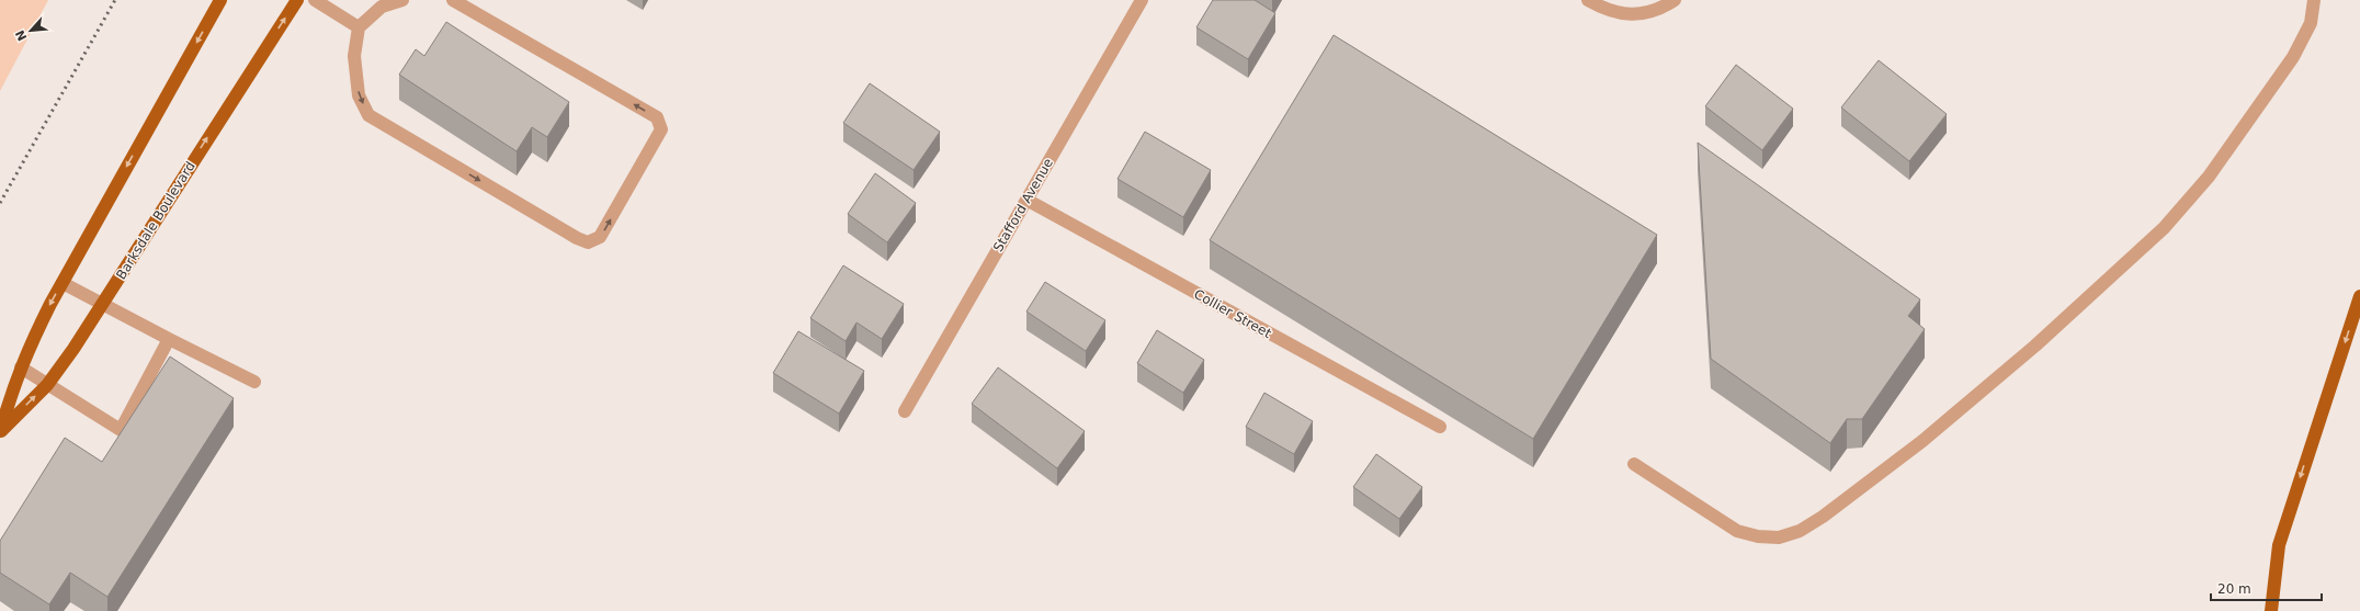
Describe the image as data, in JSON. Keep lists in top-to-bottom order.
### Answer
{
  "streets": {
    "main road": ["Barksdale Boulevard"],
    "street": ["Stafford Avenue", "Collier Street"]
  },
  "crossings": [
    ["Stafford Avenue", "Collier Street"]
  ],
  "scale_bar": "20 m",
  "north": "bottom left"
}
